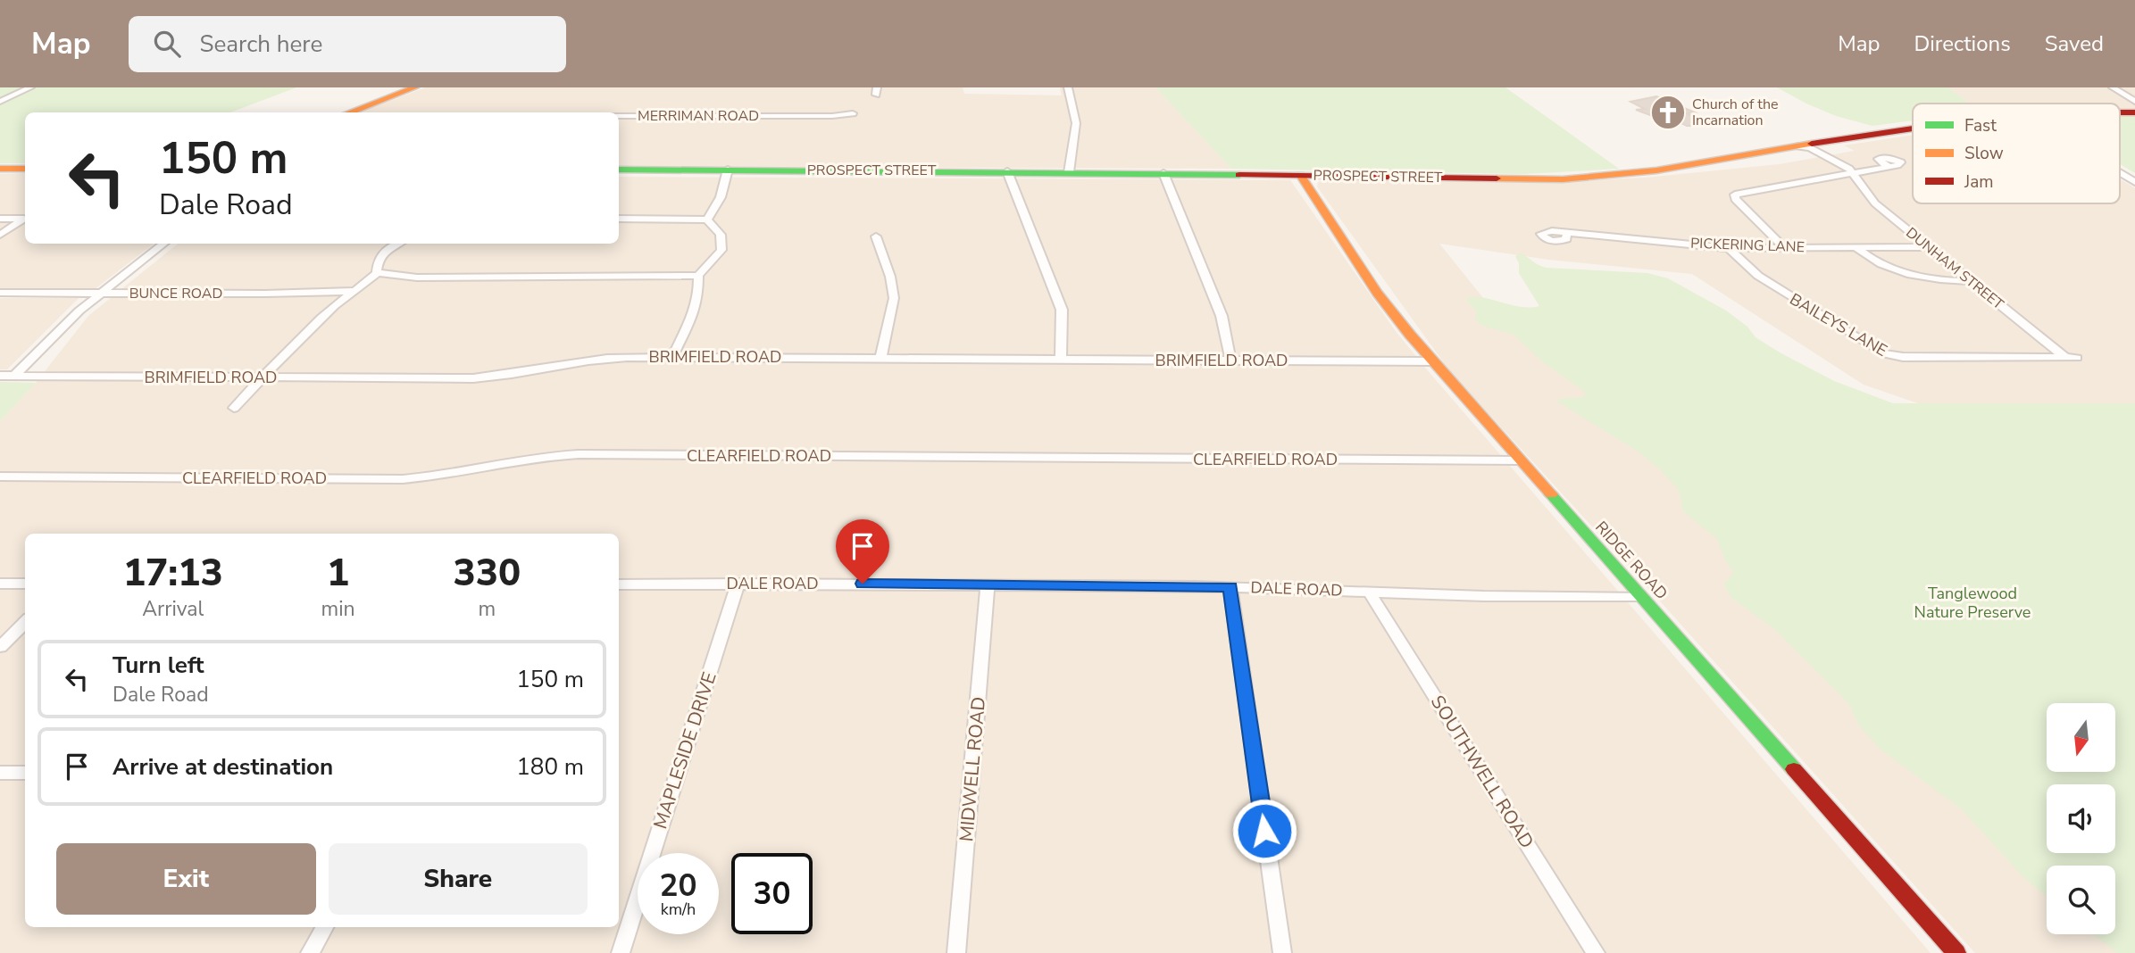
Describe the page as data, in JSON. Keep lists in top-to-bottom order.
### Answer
{
  "streets": {
    "main road": ["PROSPECT STREET", "RIDGE ROAD"],
    "street": [
      "MERRIMAN ROAD",
      "PICKERING LANE",
      "DUNHAM STREET",
      "BUNCE ROAD",
      "BAILEYS LANE",
      "BRIMFIELD ROAD",
      "CLEARFIELD ROAD",
      "DALE ROAD",
      "MAPLESIDE DRIVE",
      "MIDWELL ROAD",
      "SOUTHWELL ROAD"
    ]
  },
  "crossings": [
    ["PROSPECT STREET", "RIDGE ROAD"],
    ["PICKERING LANE", "DUNHAM STREET"],
    ["PICKERING LANE", "BAILEYS LANE"],
    ["DUNHAM STREET", "BAILEYS LANE"],
    ["BRIMFIELD ROAD", "RIDGE ROAD"],
    ["CLEARFIELD ROAD", "RIDGE ROAD"],
    ["RIDGE ROAD", "DALE ROAD"],
    ["DALE ROAD", "MAPLESIDE DRIVE"],
    ["DALE ROAD", "MIDWELL ROAD"],
    ["DALE ROAD", "SOUTHWELL ROAD"]
  ],
  "parks": ["Tanglewood Nature Preserve"],
  "places": {
    "church": ["Church of the Incarnation"]
  },
  "legend": ["Fast", "Slow", "Jam"],
  "north": "bottom",
  "page": {
    "header": "Map",
    "search": "Search here",
    "nav": ["Map", "Directions", "Saved"],
    "turn": ["150 m", "Dale Road"],
    "eta": [
      "17:13",
      "Arrival",
      "1",
      "min",
      "330",
      "m"
    ],
    "list": [
      {
        "name": "Turn left",
        "note": "Dale Road",
        "value": "150 m"
      },
      {
        "name": "Arrive at destination",
        "value": "180 m"
      }
    ],
    "buttons": ["Exit", "Share"],
    "speed": "20 km/h",
    "limit": "30"
  }
}
